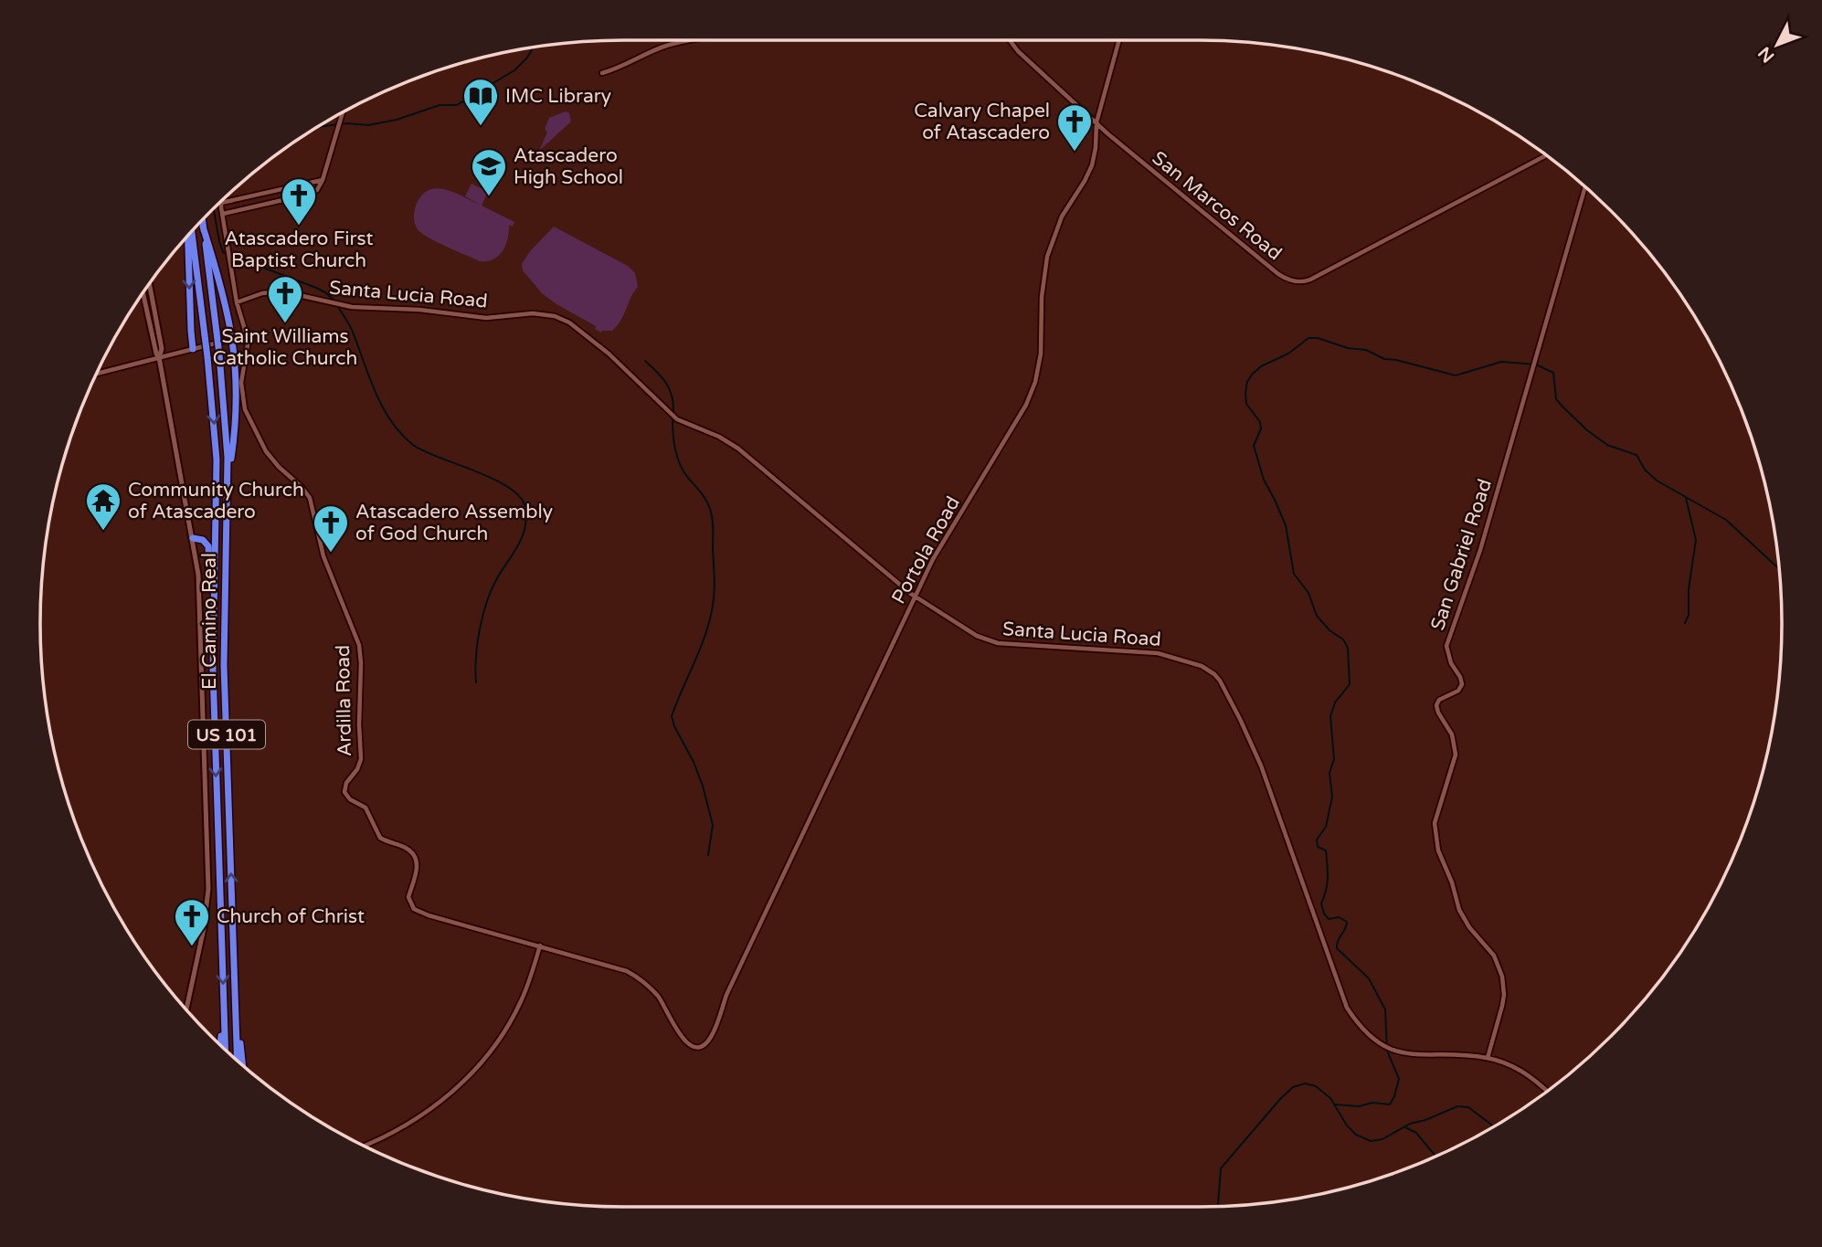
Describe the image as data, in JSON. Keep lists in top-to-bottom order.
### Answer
{
  "streets": {
    "highway": ["El Camino Real", "US 101"],
    "street": [
      "San Marcos Road",
      "Santa Lucia Road",
      "Portola Road",
      "San Gabriel Road",
      "Ardilla Road"
    ]
  },
  "crossings": [
    ["San Marcos Road", "Portola Road"],
    ["Santa Lucia Road", "Portola Road"],
    ["Santa Lucia Road", "San Gabriel Road"],
    ["Santa Lucia Road", "Ardilla Road"],
    ["Portola Road", "Ardilla Road"]
  ],
  "places": {
    "library": ["IMC Library"],
    "church": [
      "Calvary Chapel of Atascadero",
      "Atascadero First Baptist Church",
      "Saint Williams Catholic Church",
      "Atascadero Assembly of God Church",
      "Church of Christ"
    ],
    "school or university": ["Atascadero High School"],
    "temple": ["Community Church of Atascadero"]
  },
  "north": "bottom left"
}
